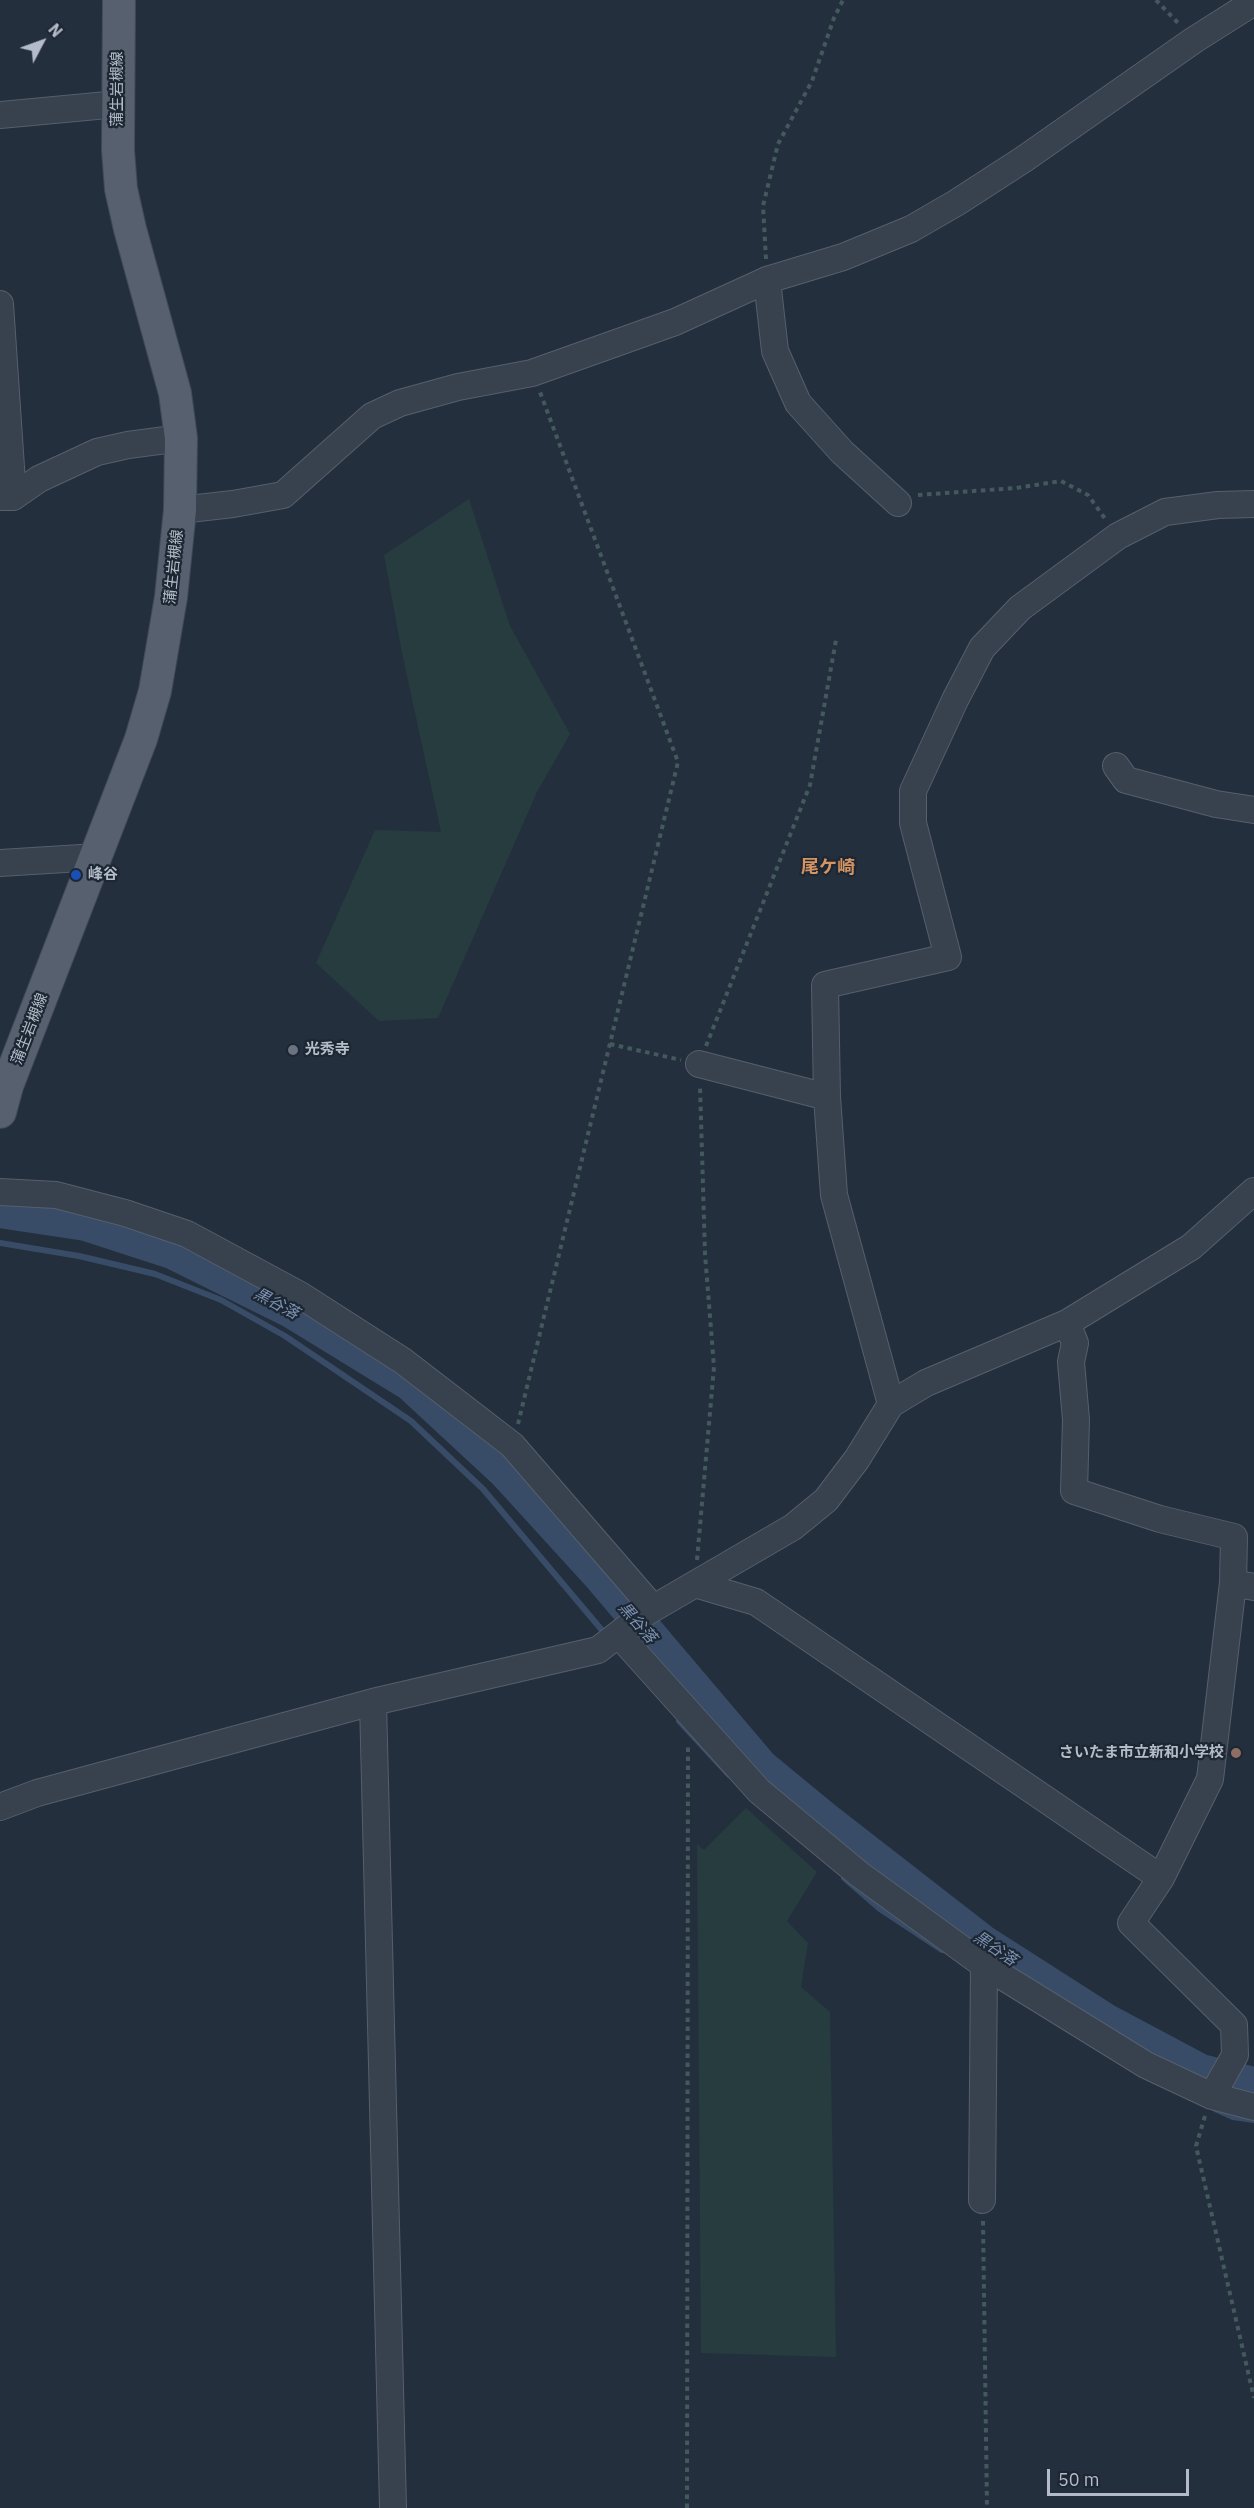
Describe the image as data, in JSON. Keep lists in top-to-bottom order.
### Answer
{
  "streets": {
    "main road": ["蒲生岩槻線"]
  },
  "districts": ["尾ケ崎"],
  "water": ["黒谷落"],
  "places": ["峰谷", "光秀寺", "さいたま市立新和小学校"],
  "scale_bar": "50 m",
  "north": "top right"
}
